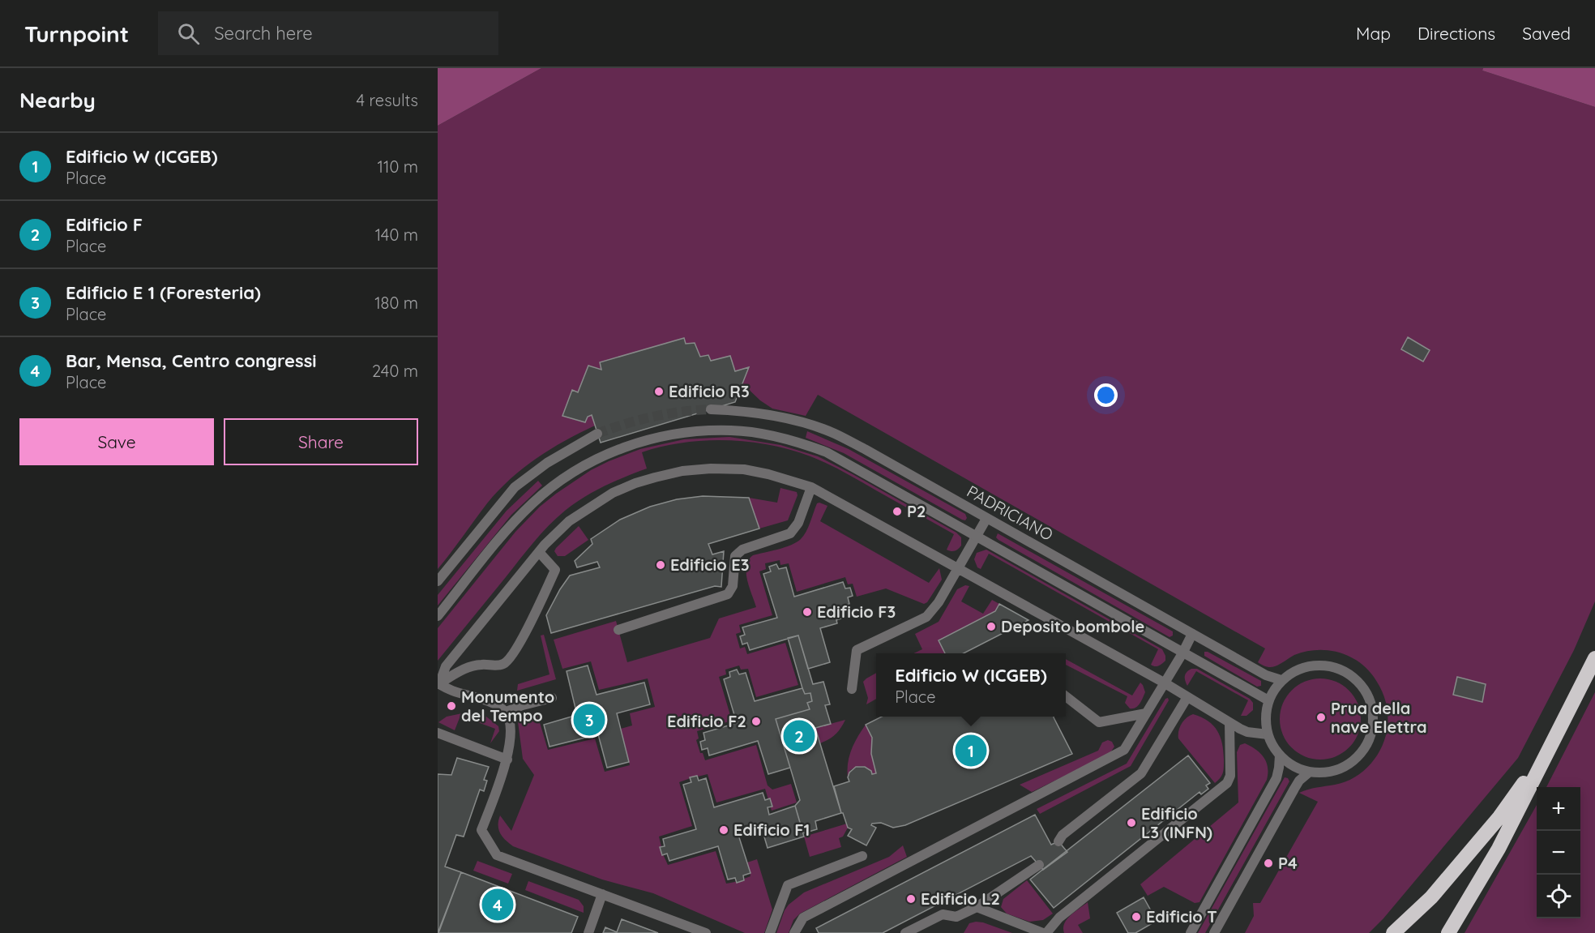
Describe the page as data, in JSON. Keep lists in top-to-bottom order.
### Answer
{
  "streets": {
    "street": ["PADRICIANO"]
  },
  "places": [
    "Edificio R3",
    "P2",
    "Edificio E3",
    "Edificio F3",
    "Deposito bombole",
    "Monumento del Tempo",
    "Prua della nave Elettra",
    "Edificio F2",
    "Edificio L3 (INFN)",
    "Edificio F1",
    "P4",
    "Edificio L2",
    "Edificio T"
  ],
  "page": {
    "header": "Turnpoint",
    "search": "Search here",
    "nav": ["Map", "Directions", "Saved"],
    "heading": ["Nearby", "4 results"],
    "list": [
      {
        "mark": "1",
        "name": "Edificio W (ICGEB)",
        "note": "Place",
        "value": "110 m"
      },
      {
        "mark": "2",
        "name": "Edificio F",
        "note": "Place",
        "value": "140 m"
      },
      {
        "mark": "3",
        "name": "Edificio E 1 (Foresteria)",
        "note": "Place",
        "value": "180 m"
      },
      {
        "mark": "4",
        "name": "Bar, Mensa, Centro congressi",
        "note": "Place",
        "value": "240 m"
      }
    ],
    "buttons": ["Save", "Share"],
    "popup": ["Edificio W (ICGEB)", "Place"],
    "pins": [
      "3",
      "2",
      "1",
      "4"
    ],
    "map_buttons": ["+", "−"]
  }
}
